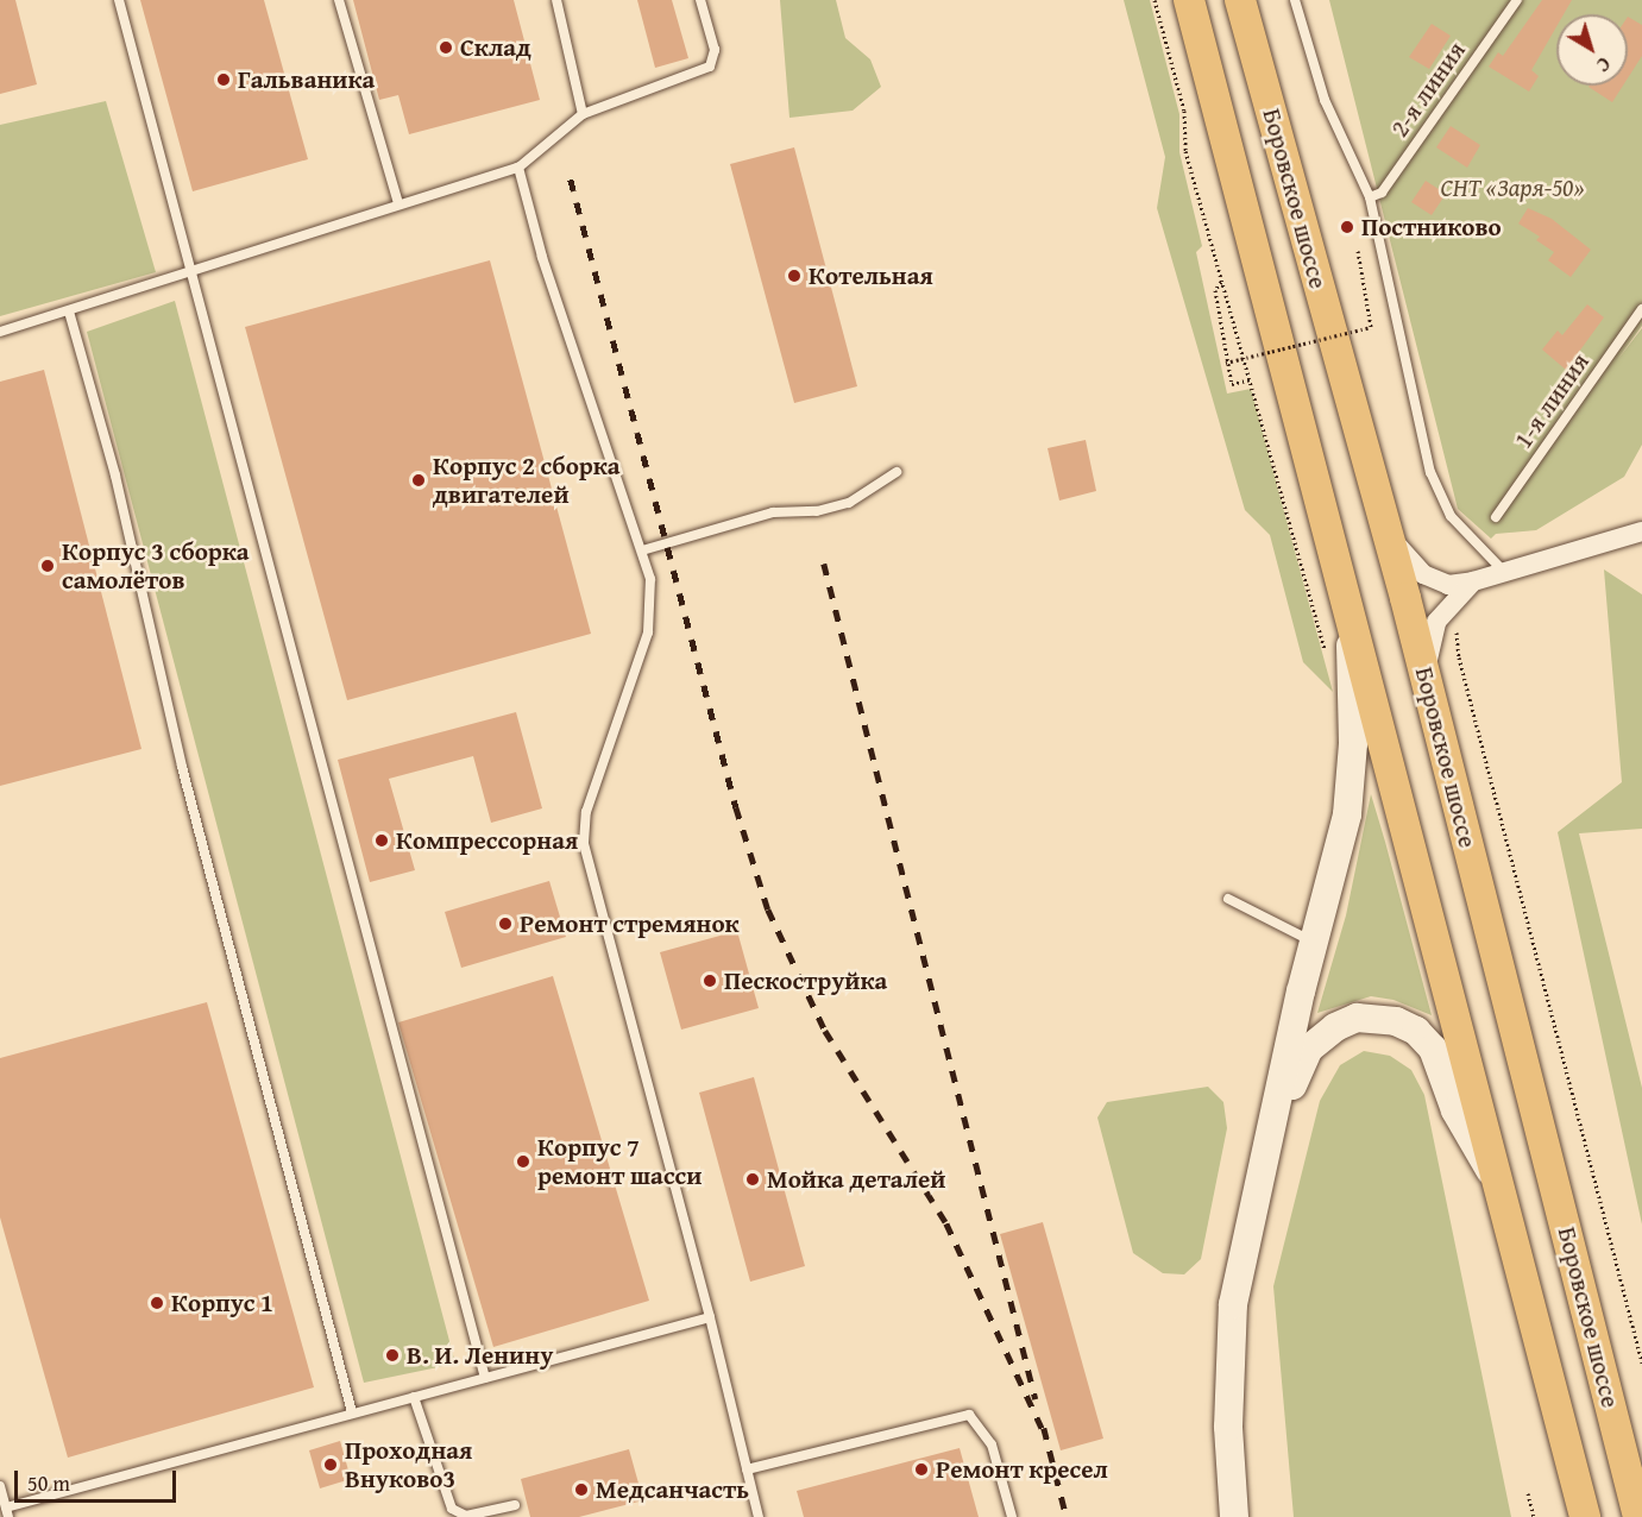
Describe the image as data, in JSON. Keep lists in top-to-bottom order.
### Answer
{
  "streets": {
    "main road": ["Боровское шоссе"],
    "lane": ["2-я линия", "1-я линия"]
  },
  "parks": ["СНТ «Заря-50»"],
  "places": [
    "Склад",
    "Гальваника",
    "Постниково",
    "Котельная",
    "Корпус 2 сборка двигателей",
    "Корпус 3 сборка самолётов",
    "Компрессорная",
    "Ремонт стремянок",
    "Пескоструйка",
    "Корпус 7 ремонт шасси",
    "Мойка деталей",
    "Корпус 1",
    "В. И. Ленину",
    "Проходная Внуково3",
    "Ремонт кресел",
    "Медсанчасть"
  ],
  "scale_bar": "50 m",
  "north": "bottom right"
}
